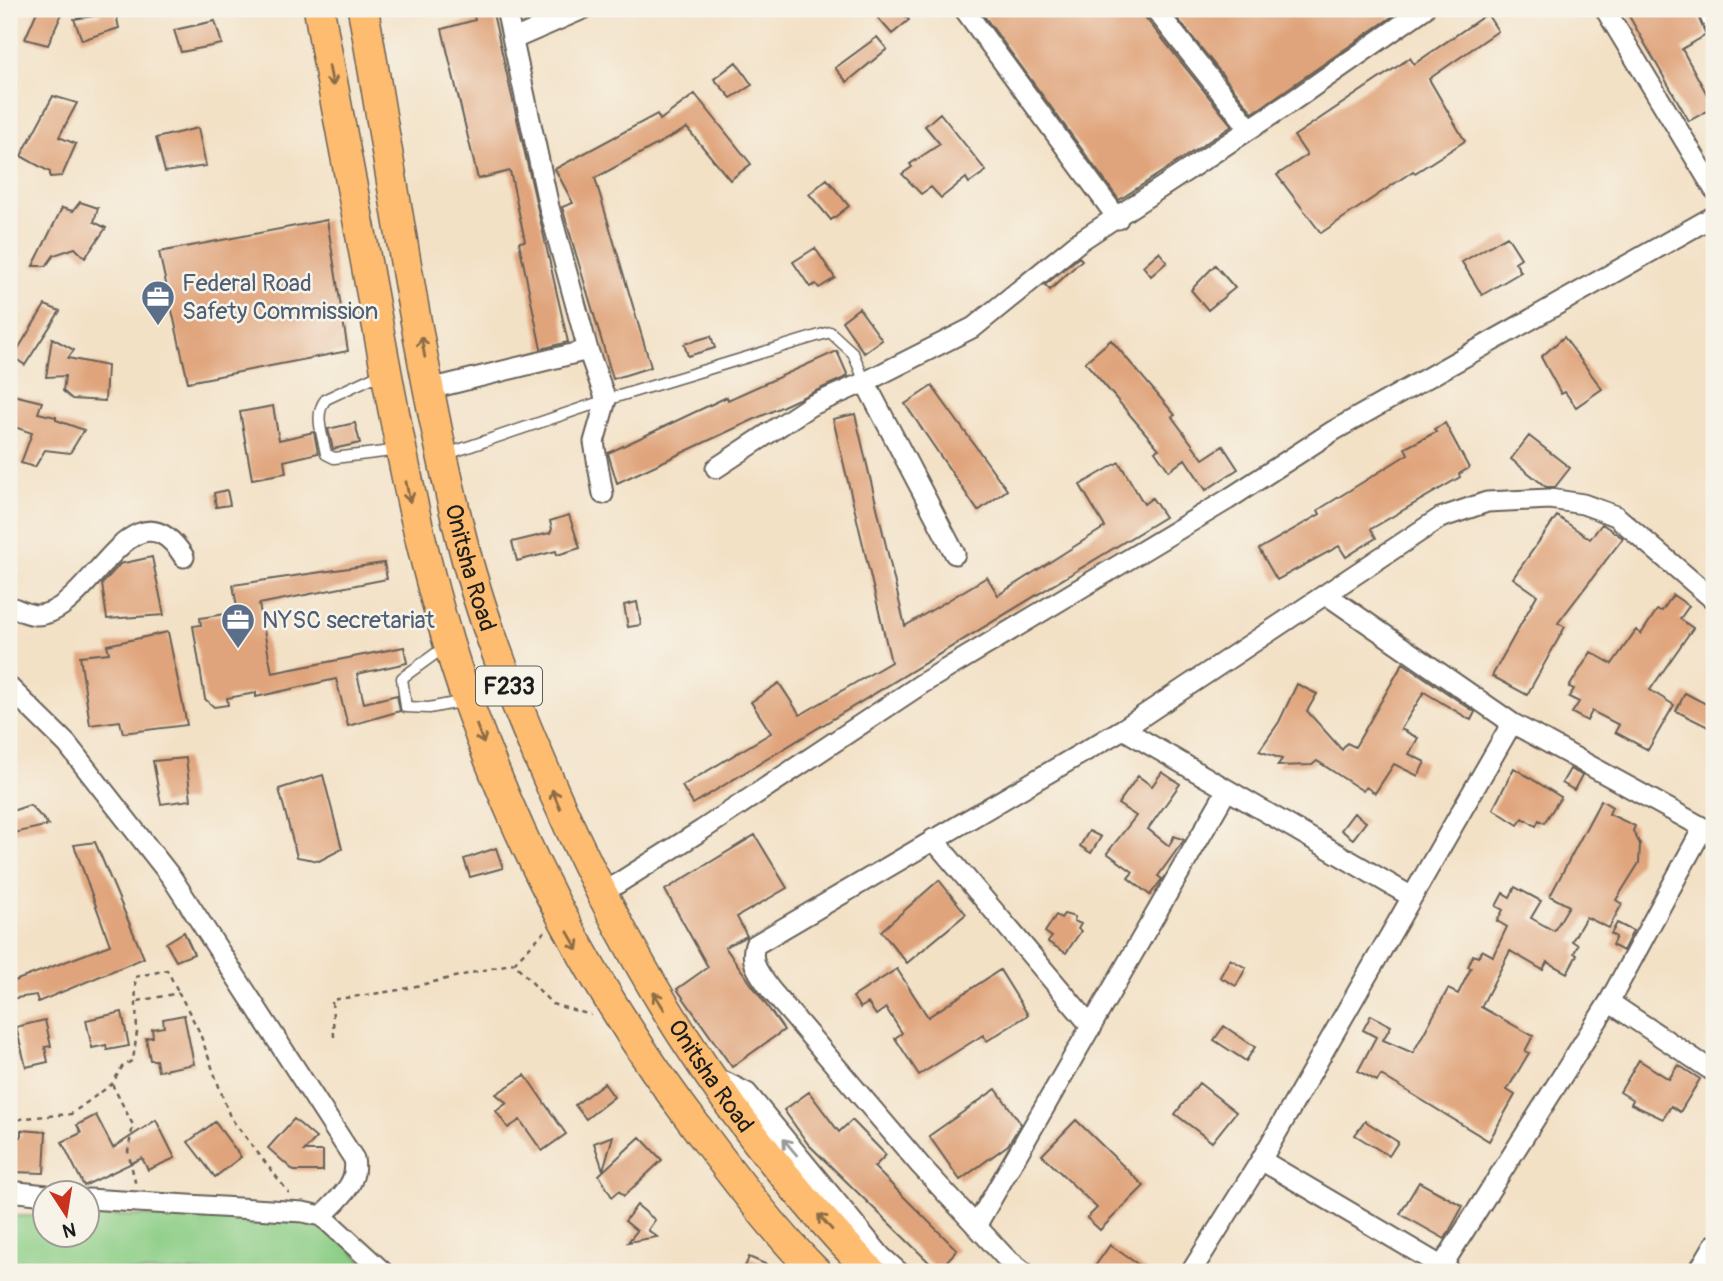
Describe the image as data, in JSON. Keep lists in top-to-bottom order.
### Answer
{
  "streets": {
    "main road": ["Onitsha Road", "F233"]
  },
  "places": {
    "office": ["Federal Road Safety Commission", "NYSC secretariat"]
  },
  "north": "bottom"
}
